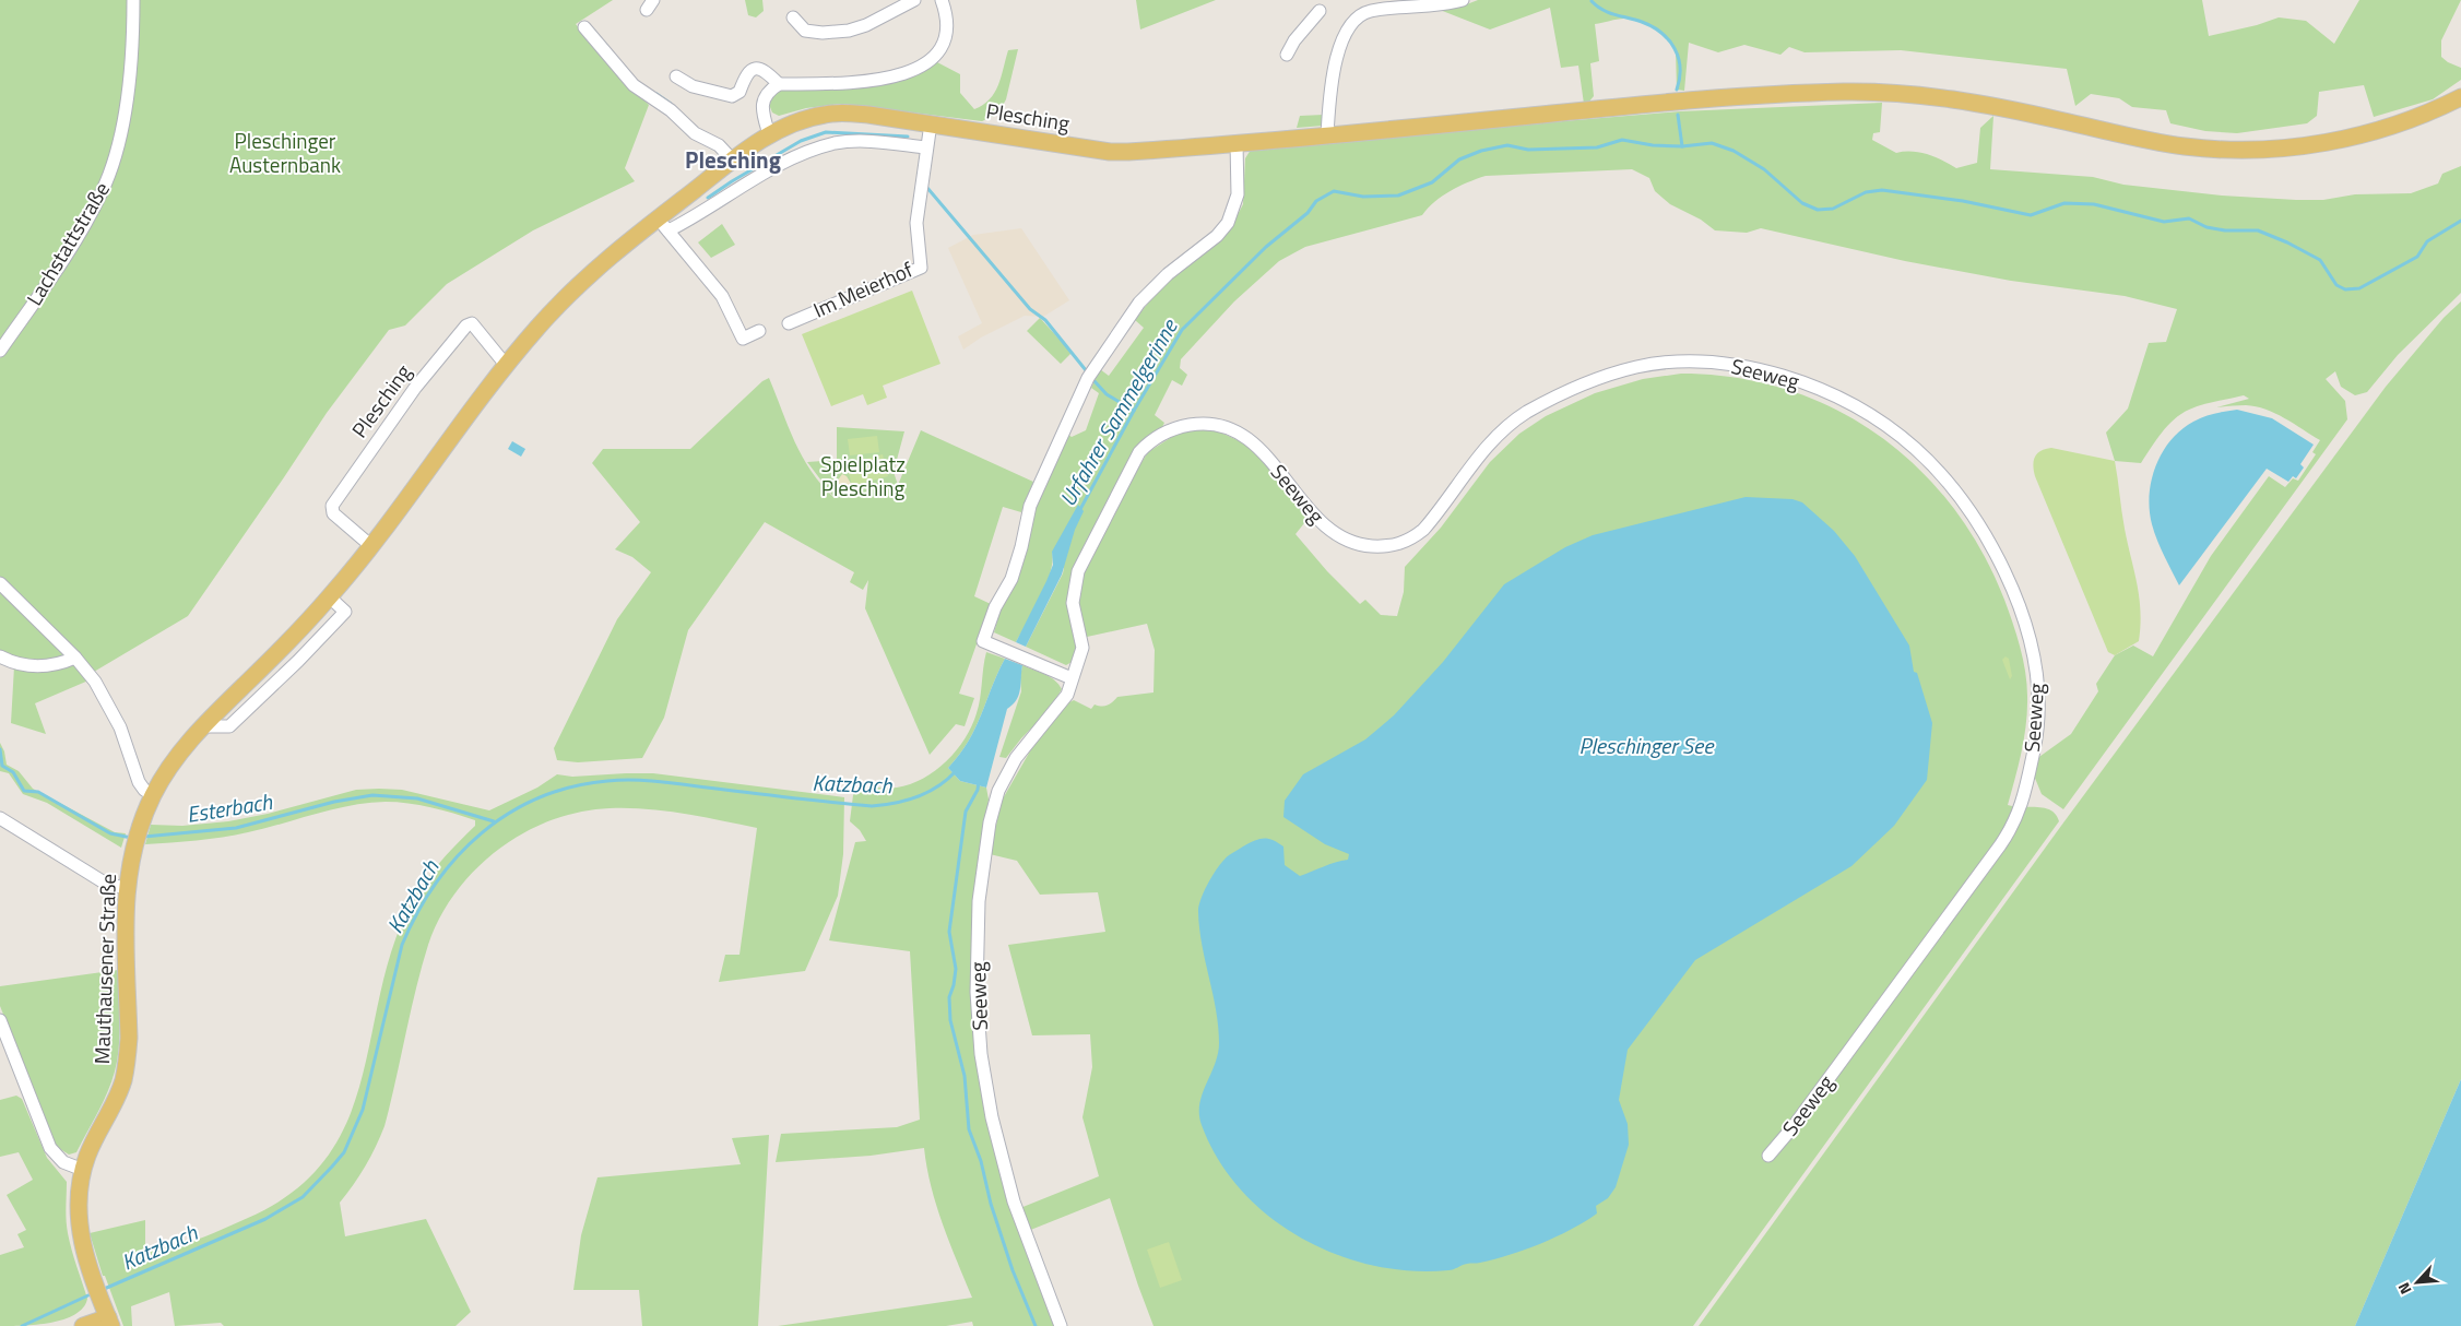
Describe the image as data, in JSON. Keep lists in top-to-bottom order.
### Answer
{
  "streets": {
    "main road": ["Plesching", "Mauthausener Straße"],
    "street": ["Lachstattstraße", "Im Meierhof", "Seeweg"]
  },
  "crossings": [
    ["Plesching", "Im Meierhof"],
    ["Plesching", "Mauthausener Straße"]
  ],
  "districts": ["Plesching"],
  "water": [
    "Urfahrer Sammelgerinne",
    "Pleschinger See",
    "Katzbach",
    "Esterbach"
  ],
  "parks": ["Pleschinger Austernbank", "Spielplatz Plesching"],
  "north": "bottom left"
}
